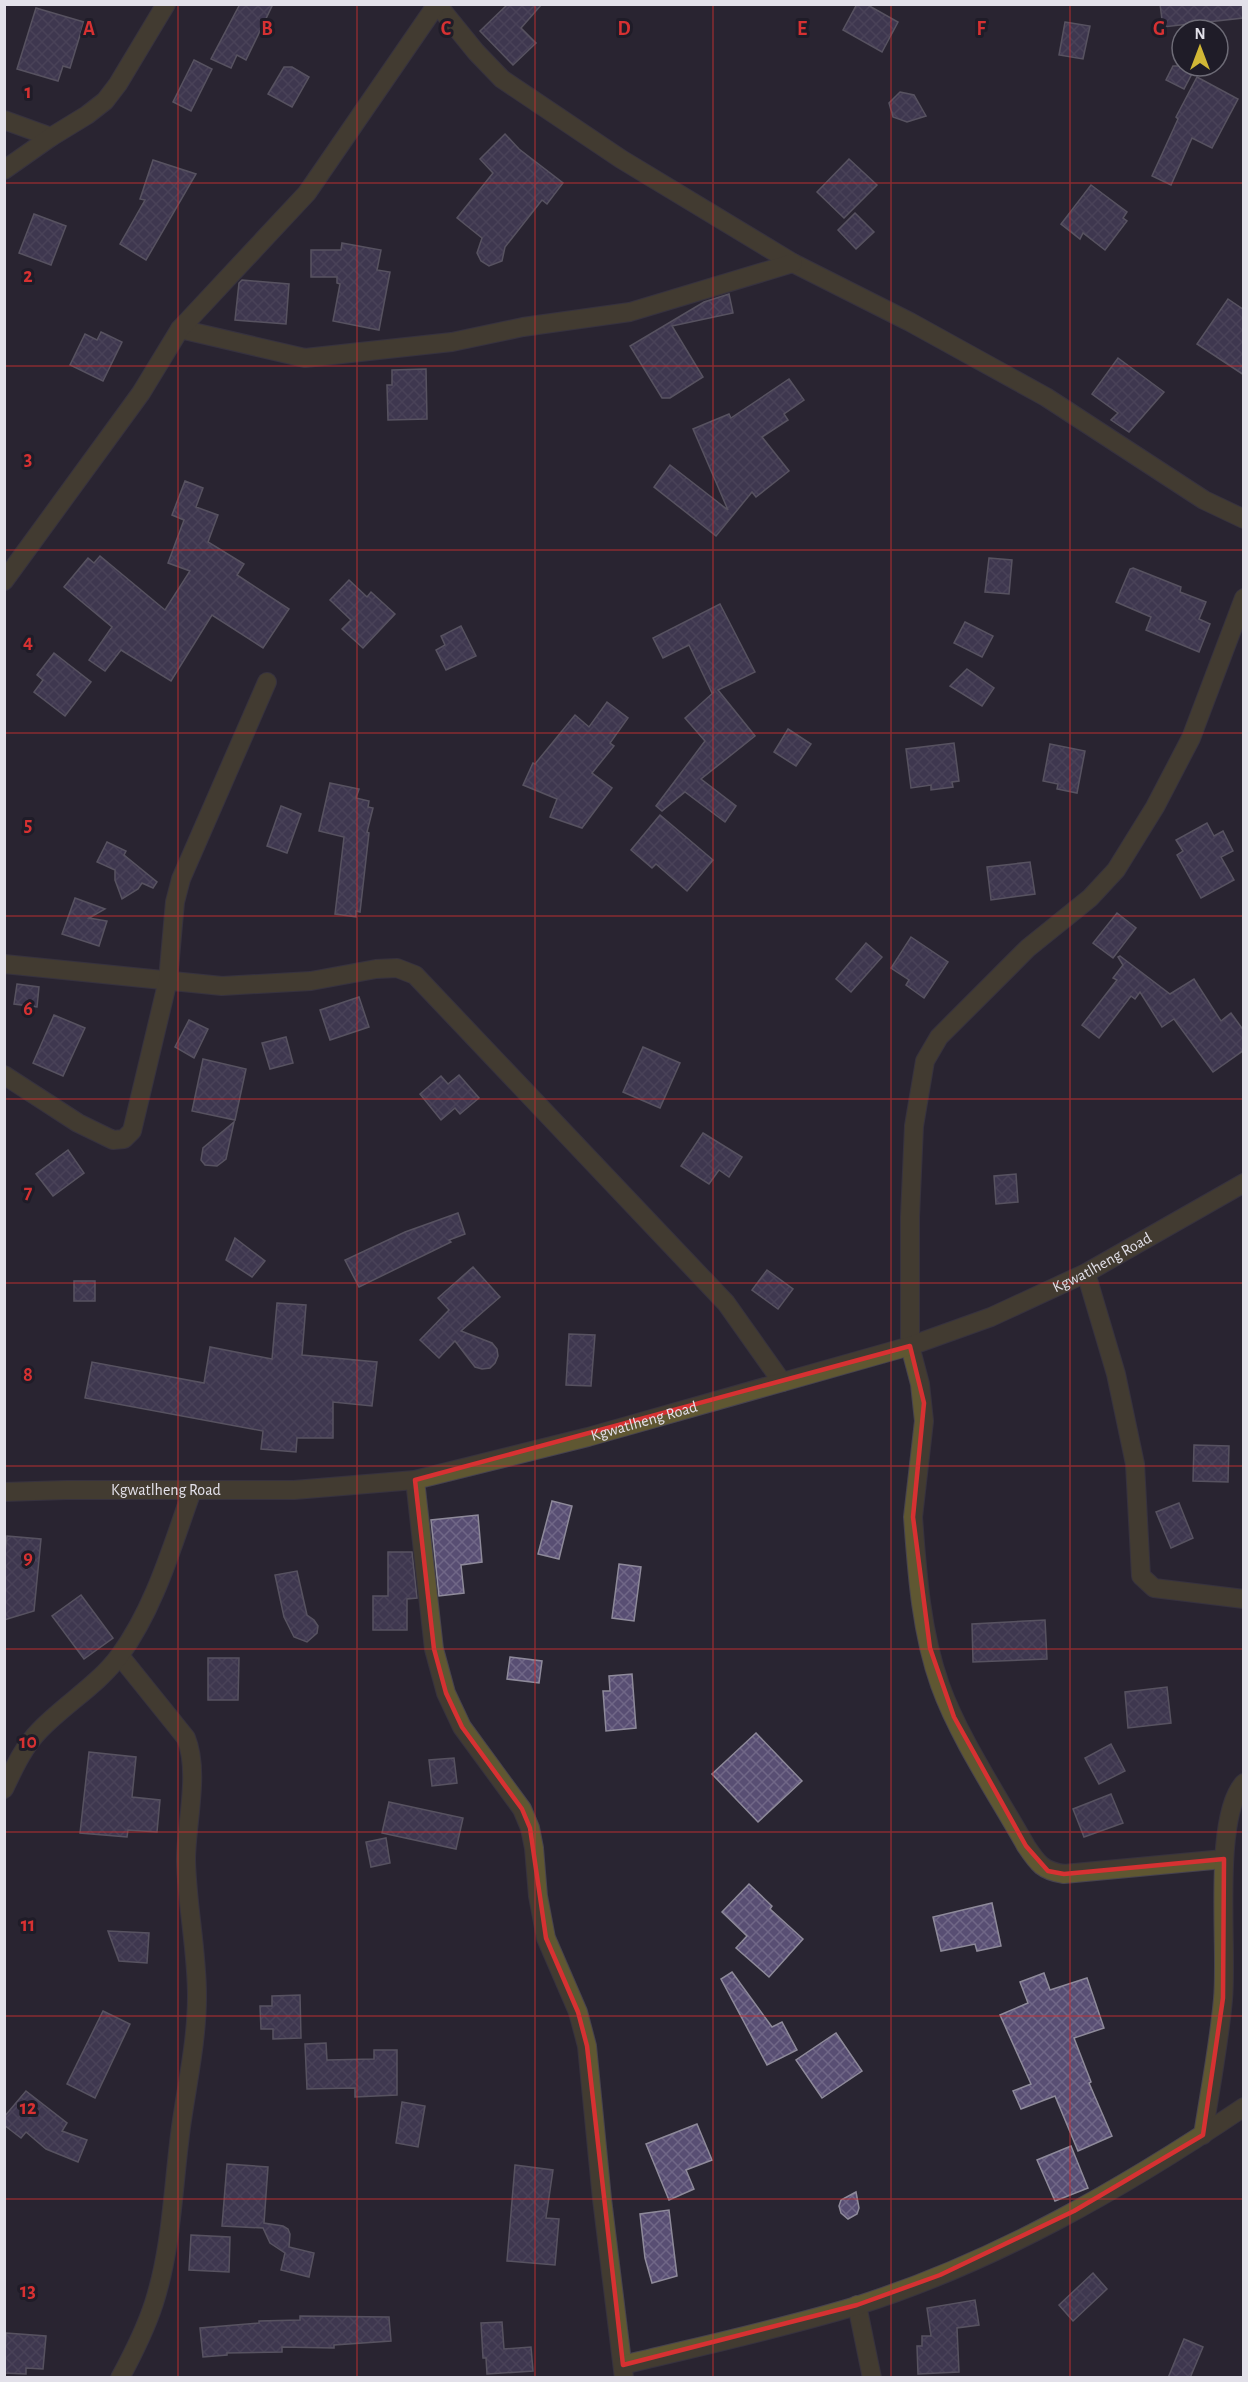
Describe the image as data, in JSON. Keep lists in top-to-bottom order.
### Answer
{
  "streets": {
    "street": ["Kgwatlheng Road"]
  },
  "north": "top",
  "grid": {
    "columns": [
      "A",
      "B",
      "C",
      "D",
      "E",
      "F",
      "G"
    ],
    "rows": [
      "1",
      "2",
      "3",
      "4",
      "5",
      "6",
      "7",
      "8",
      "9",
      "10",
      "11",
      "12",
      "13"
    ]
  }
}
